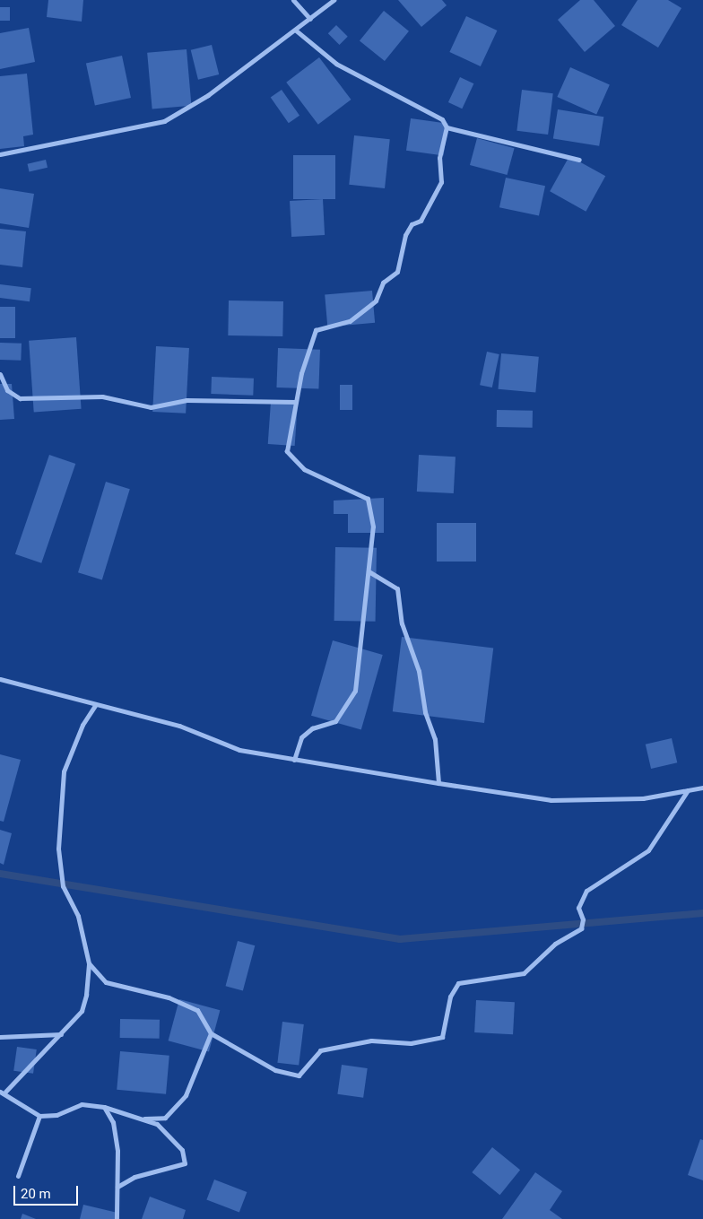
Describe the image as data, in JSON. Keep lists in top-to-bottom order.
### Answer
{
  "scale_bar": "20 m"
}
